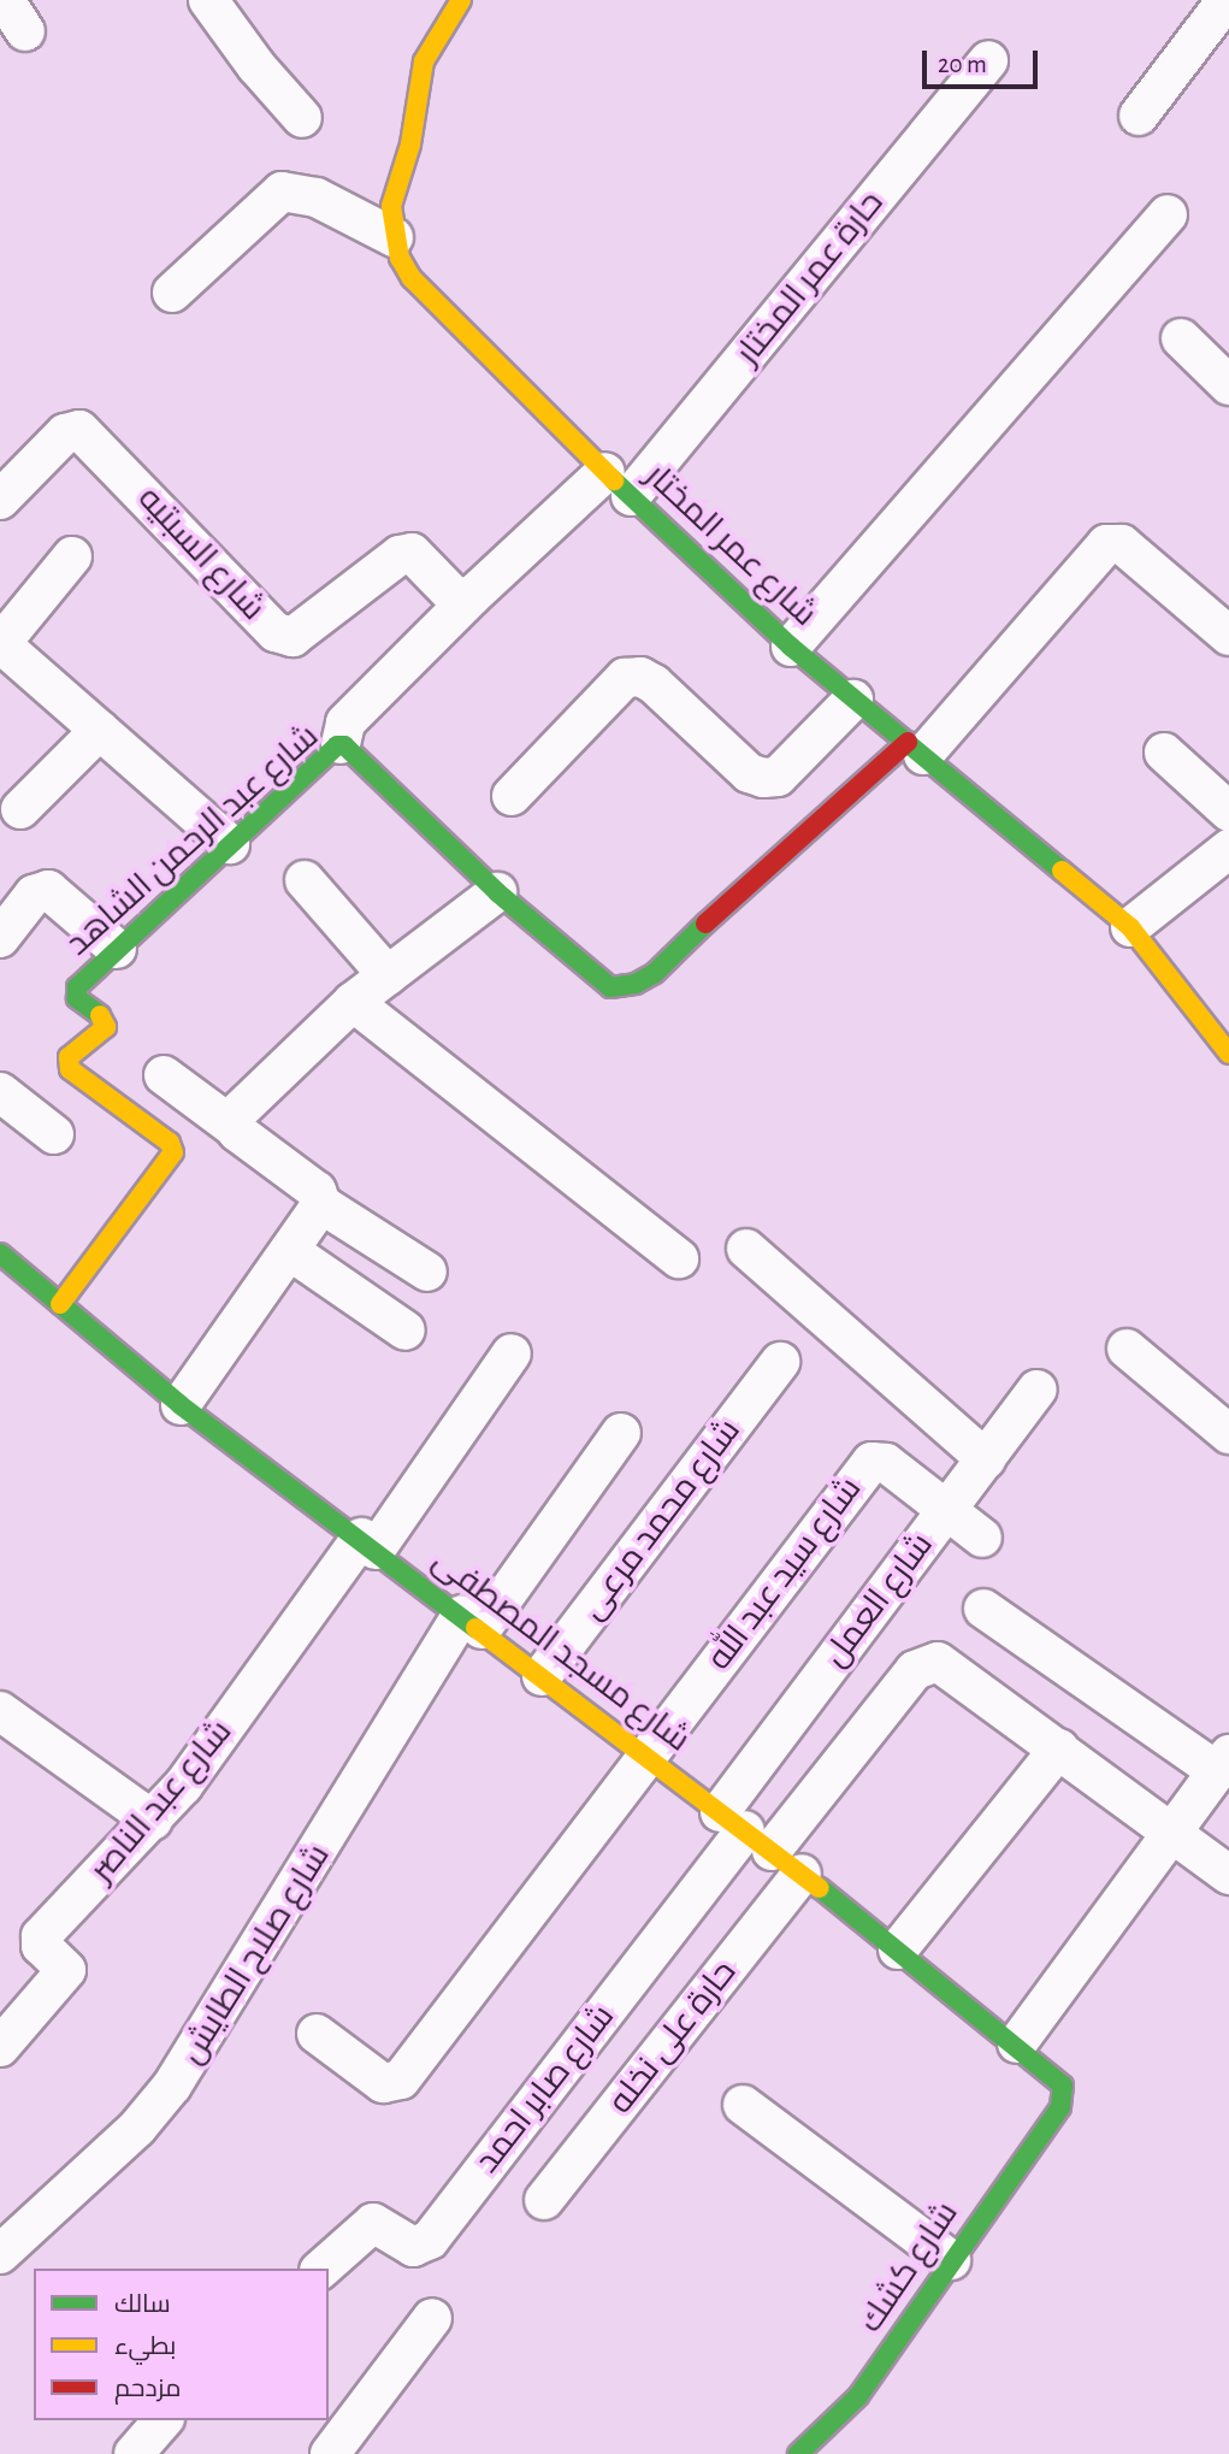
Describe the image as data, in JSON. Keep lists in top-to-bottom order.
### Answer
{
  "streets": {
    "street": [
      "حارة عمر المختار",
      "شارع عمر المختار",
      "شارع السبتيه",
      "شارع عبد الرحمن الشاهد",
      "شارع محمد مرعى",
      "شارع سيد عبد الله",
      "شارع العمل",
      "شارع مسجد المصطفى",
      "شارع عبد الناصر",
      "شارع صلاح الطايش",
      "حارة على نخله",
      "شارع صابر احمد",
      "شارع كشك"
    ]
  },
  "crossings": [
    ["حارة عمر المختار", "شارع عمر المختار"],
    ["شارع عمر المختار", "شارع عبد الرحمن الشاهد"],
    ["شارع عبد الرحمن الشاهد", "شارع مسجد المصطفى"],
    ["شارع محمد مرعى", "شارع مسجد المصطفى"],
    ["شارع سيد عبد الله", "شارع العمل"],
    ["شارع سيد عبد الله", "شارع مسجد المصطفى"],
    ["شارع العمل", "شارع مسجد المصطفى"],
    ["شارع العمل", "شارع صابر احمد"],
    ["شارع مسجد المصطفى", "شارع عبد الناصر"],
    ["شارع مسجد المصطفى", "شارع صلاح الطايش"],
    ["شارع مسجد المصطفى", "حارة على نخله"],
    ["شارع مسجد المصطفى", "شارع صابر احمد"],
    ["شارع مسجد المصطفى", "شارع كشك"]
  ],
  "legend": ["سالك", "بطيء", "مزدحم"],
  "scale_bar": "20 m"
}
